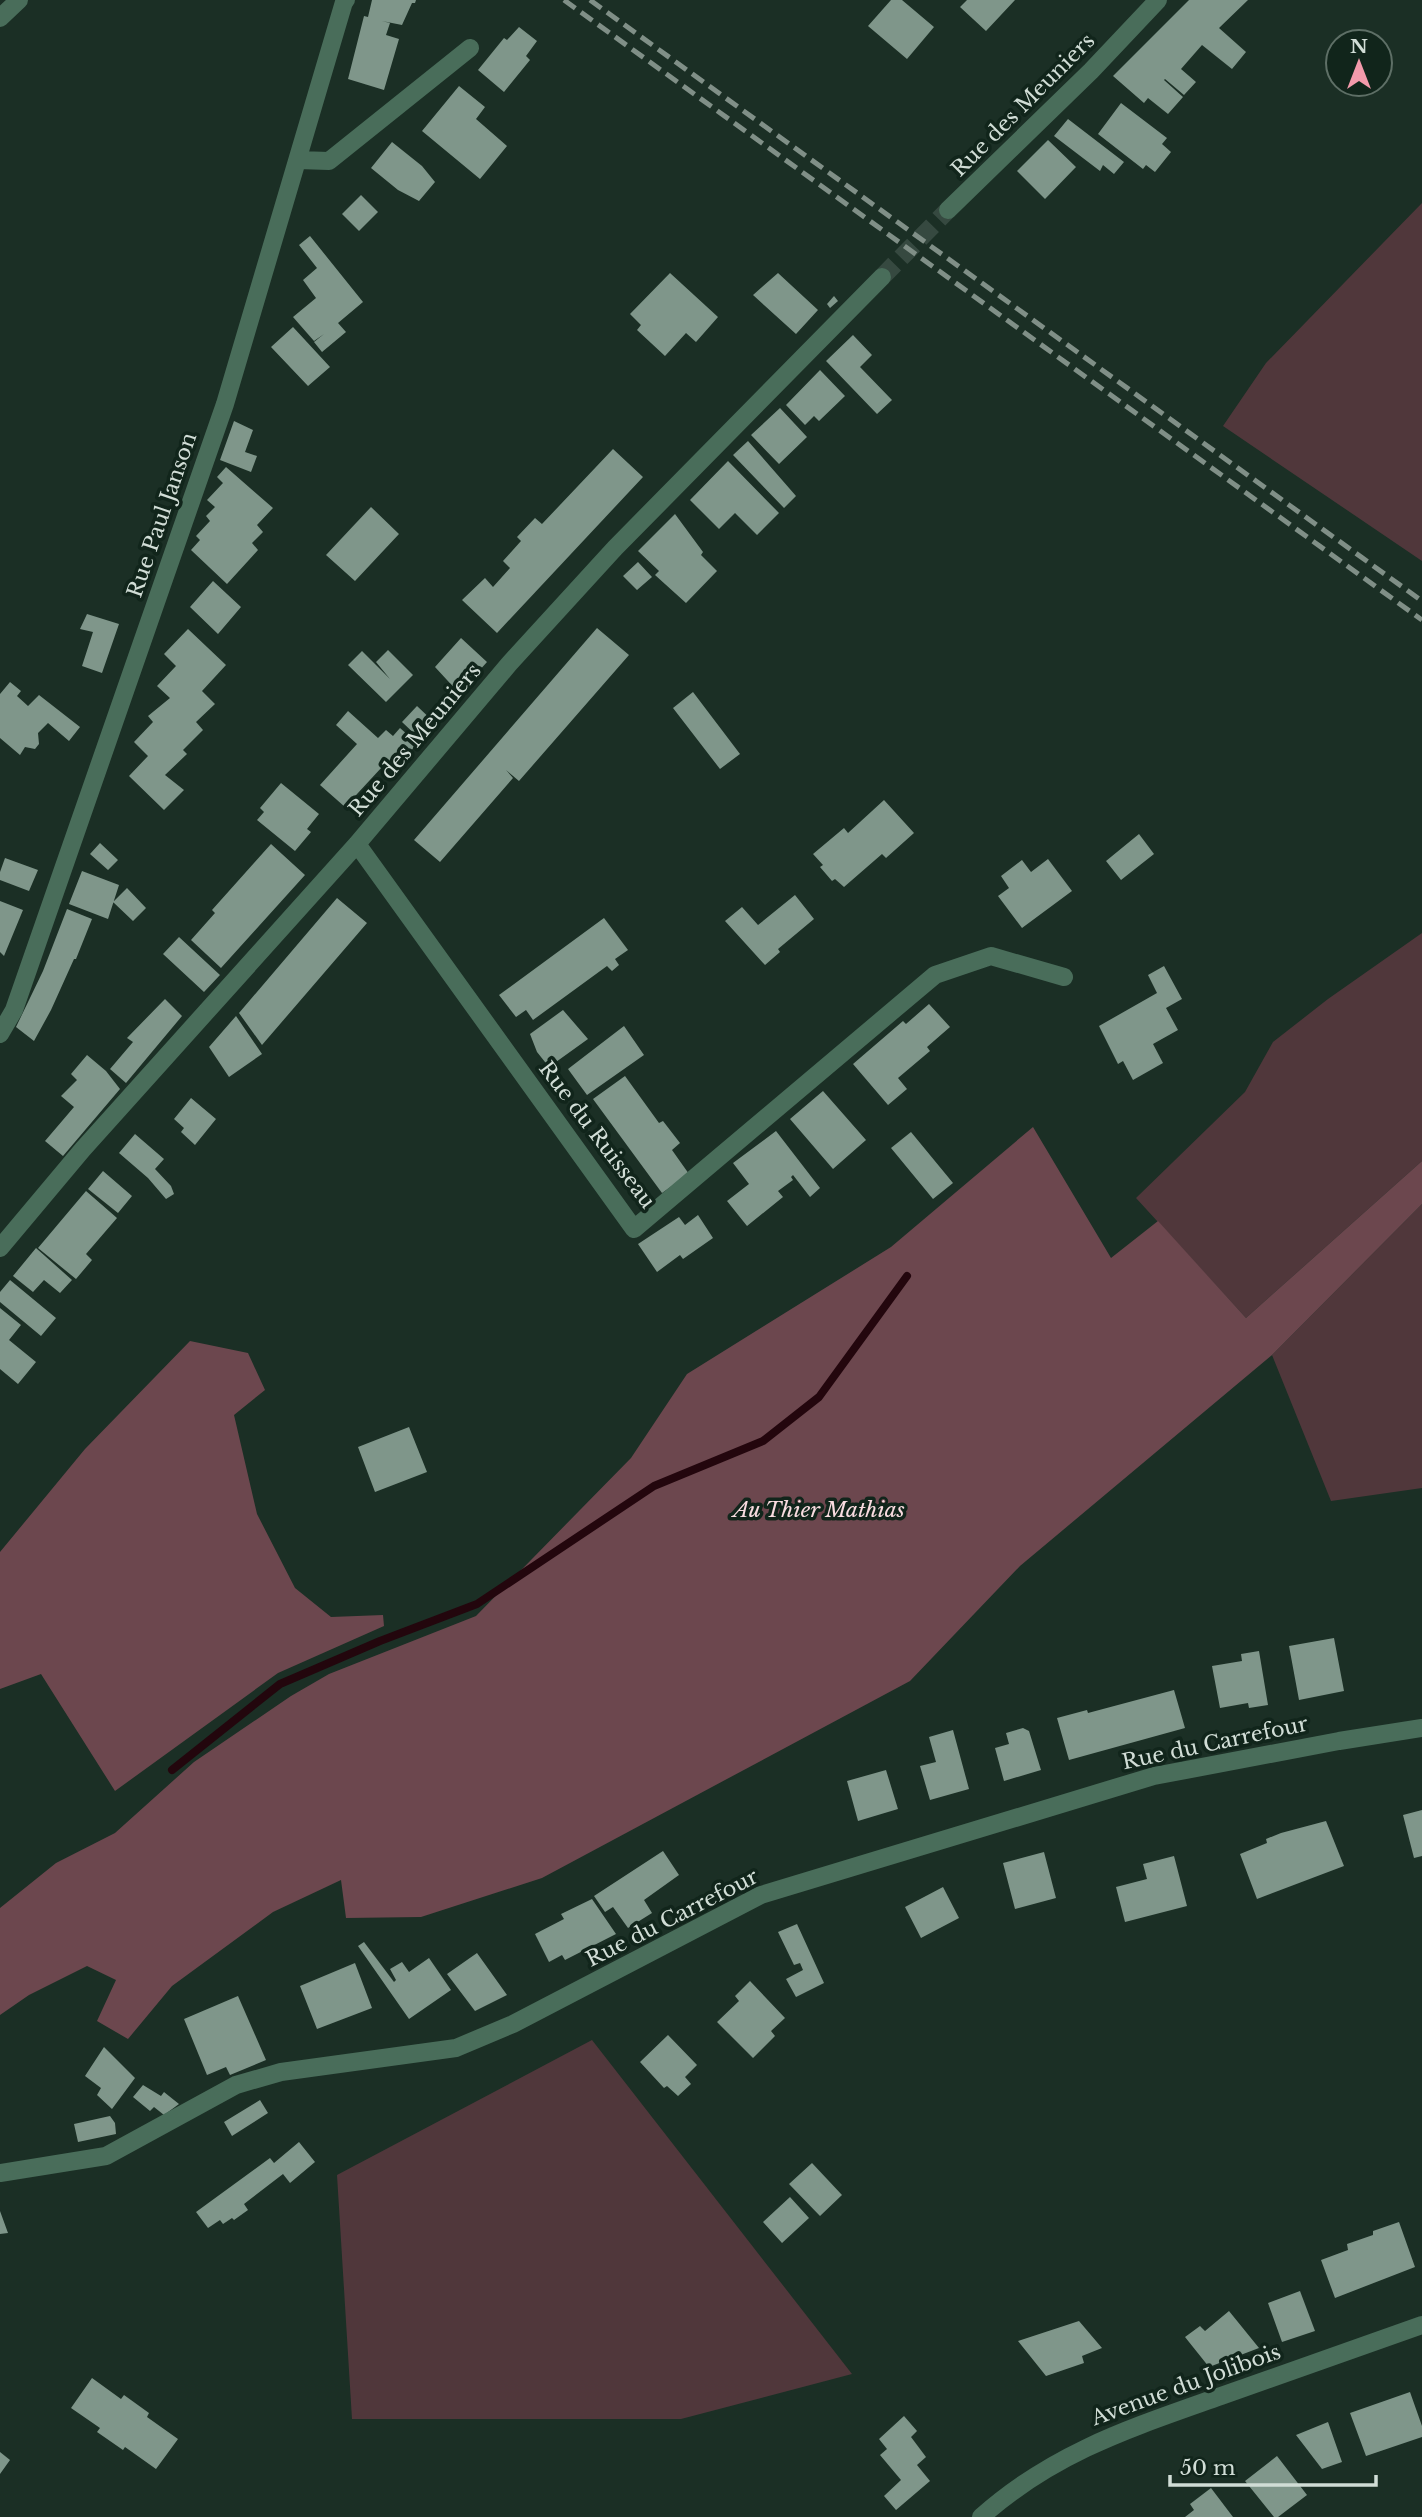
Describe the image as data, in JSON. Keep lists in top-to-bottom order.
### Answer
{
  "streets": {
    "street": [
      "Rue des Meuniers",
      "Rue Paul Janson",
      "Rue du Ruisseau",
      "Rue du Carrefour",
      "Avenue du Jolibois"
    ]
  },
  "crossings": [
    ["Rue des Meuniers", "Rue du Ruisseau"]
  ],
  "parks": ["Au Thier Mathias"],
  "scale_bar": "50 m",
  "north": "top"
}
